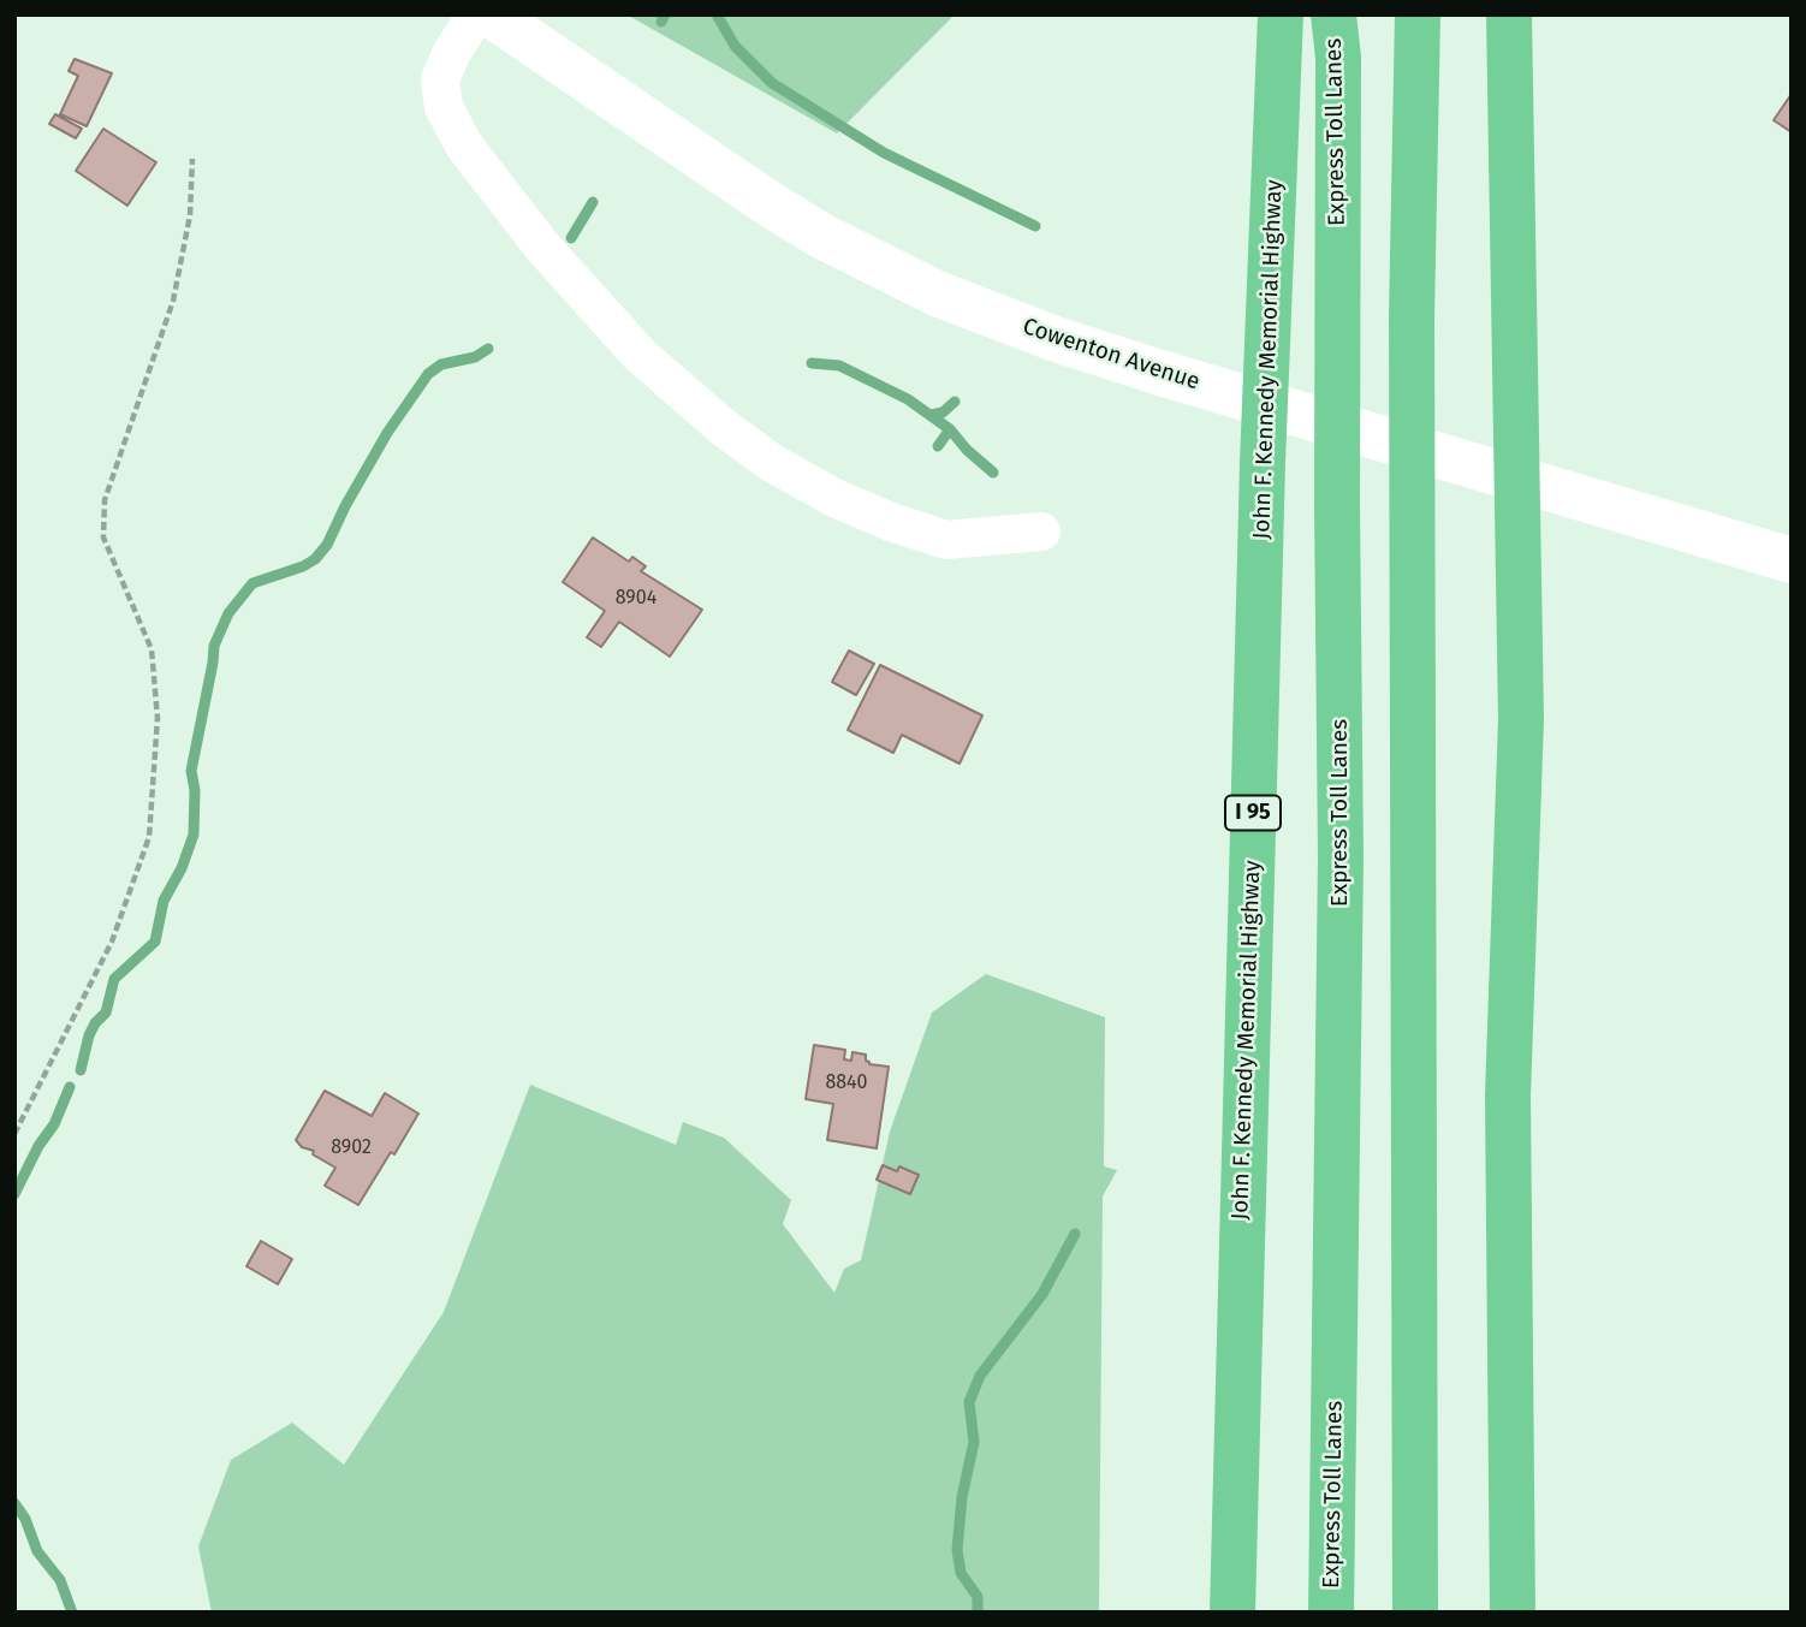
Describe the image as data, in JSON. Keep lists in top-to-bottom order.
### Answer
{
  "streets": {
    "highway": ["Express Toll Lanes", "John F. Kennedy Memorial Highway", "I 95"],
    "street": ["Cowenton Avenue"]
  },
  "house_numbers": ["8904", "8840", "8902"]
}
